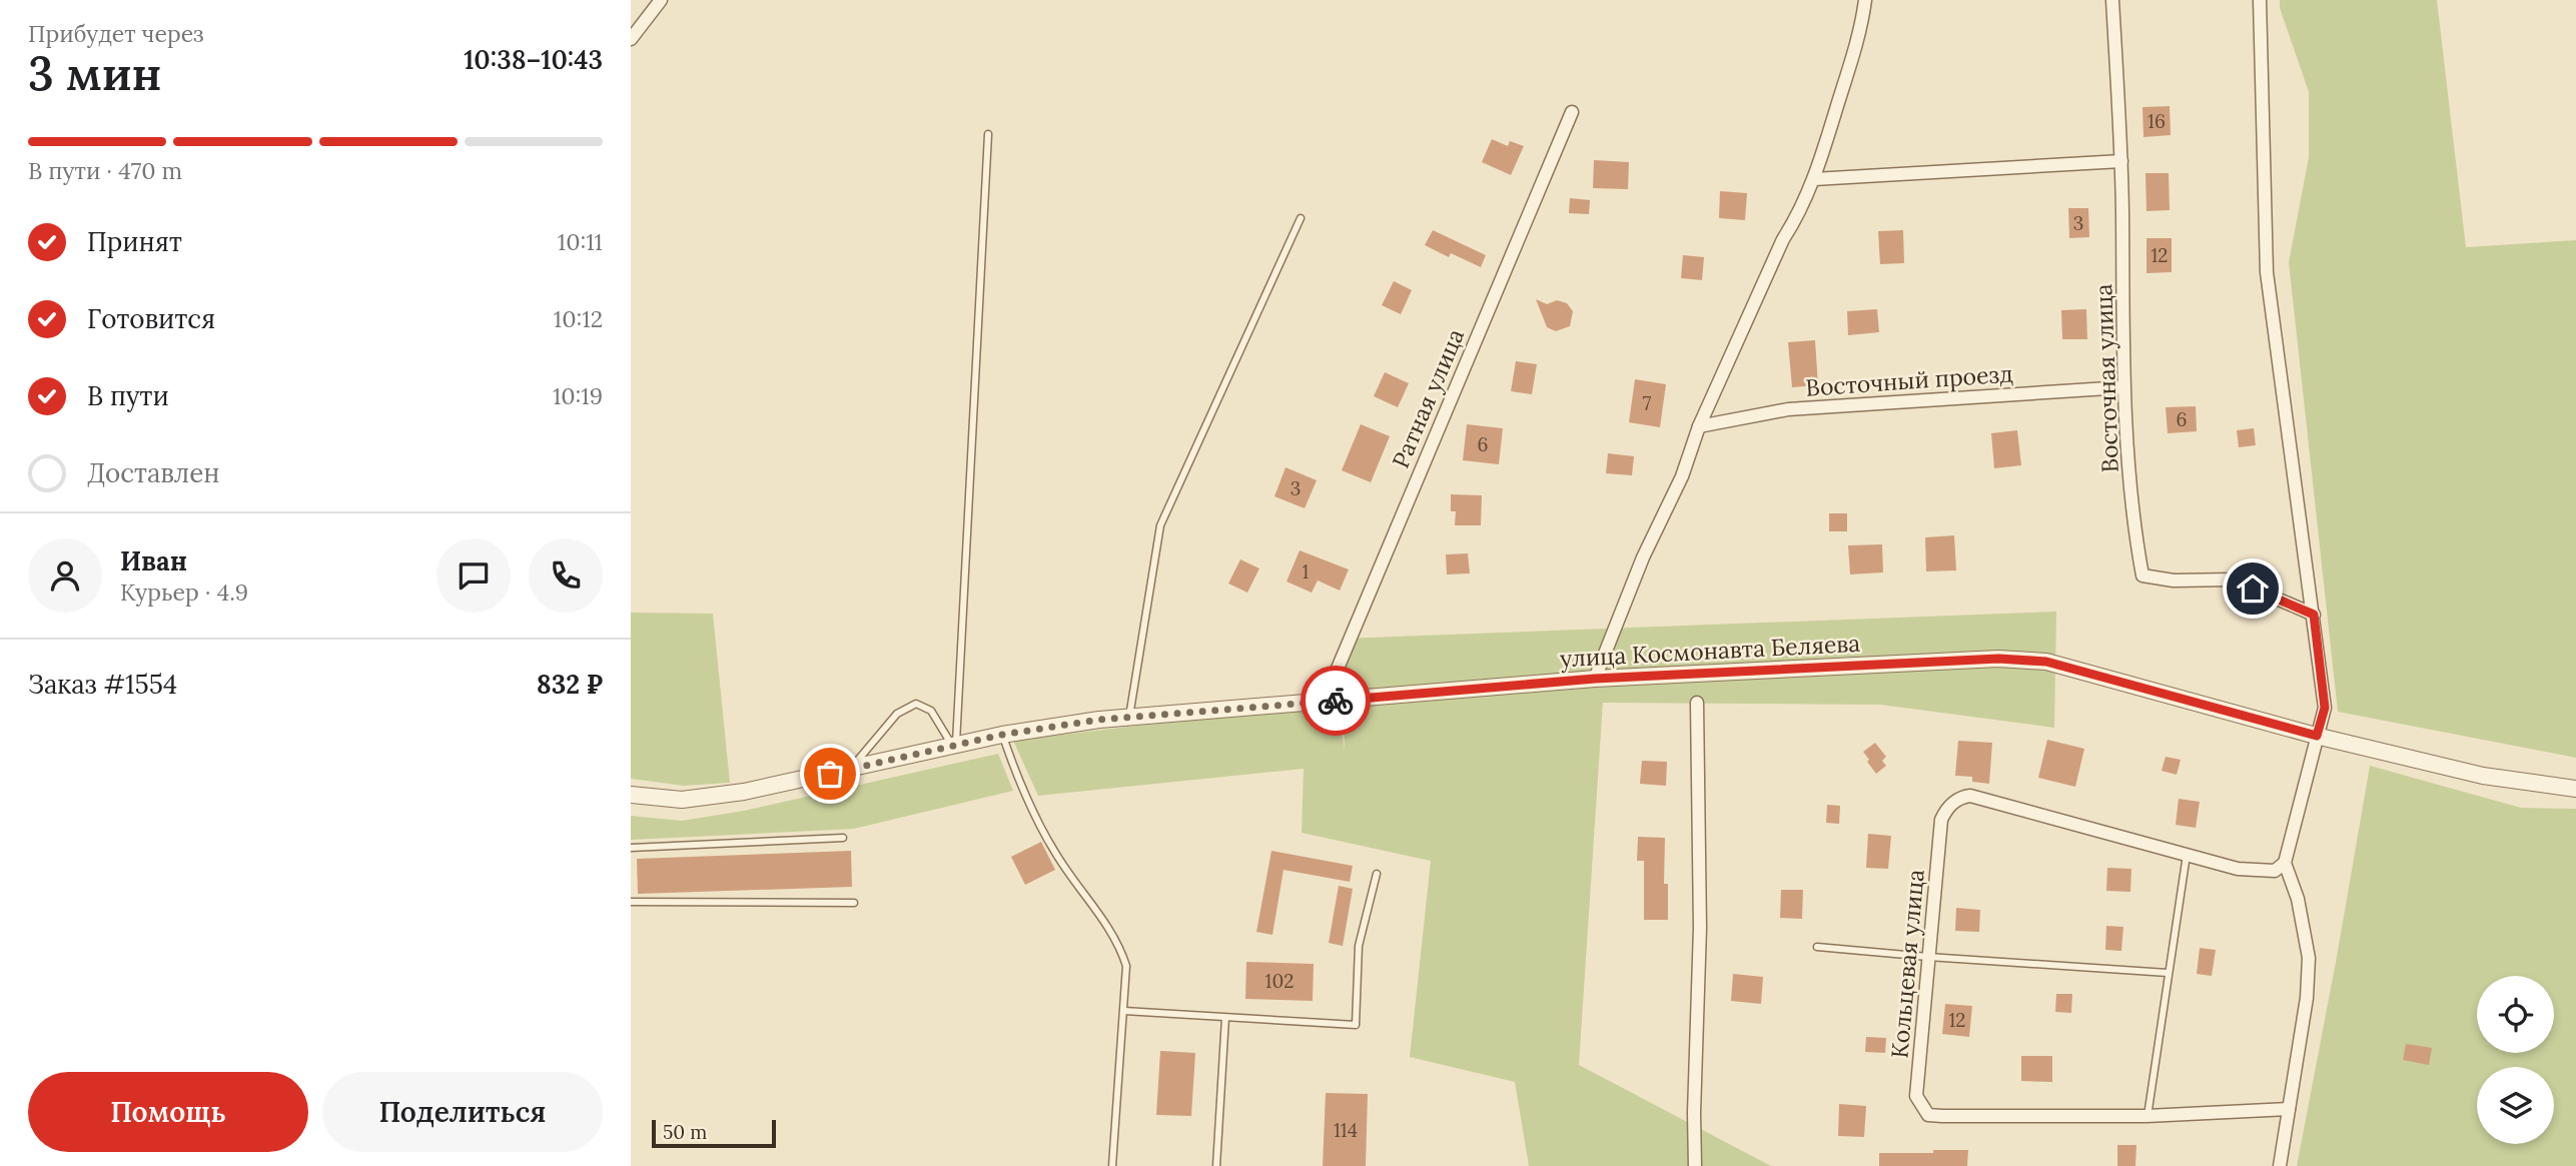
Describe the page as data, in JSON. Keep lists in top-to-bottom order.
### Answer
{
  "streets": {
    "street": [
      "Восточная улица",
      "Восточный проезд",
      "Ратная улица",
      "улица Космонавта Беляева",
      "Кольцевая улица"
    ]
  },
  "crossings": [
    ["Восточная улица", "Восточный проезд"],
    ["Ратная улица", "улица Космонавта Беляева"]
  ],
  "house_numbers": [
    "16",
    "3",
    "12",
    "7",
    "6",
    "6",
    "3",
    "1",
    "102",
    "12",
    "114"
  ],
  "scale_bar": "50 m",
  "page": {
    "heading": ["3 мин", "Прибудет через", "10:38–10:43"],
    "panel": [
      "Иван",
      "Курьер · 4.9",
      "Заказ #1554",
      "832 ₽"
    ],
    "bar": "В пути · 470 m",
    "list": [
      ["Принят", "10:11"],
      ["Готовится", "10:12"],
      ["В пути", "10:19"],
      "Доставлен"
    ],
    "buttons": ["Помощь", "Поделиться"],
    "scale": "50 m"
  }
}
